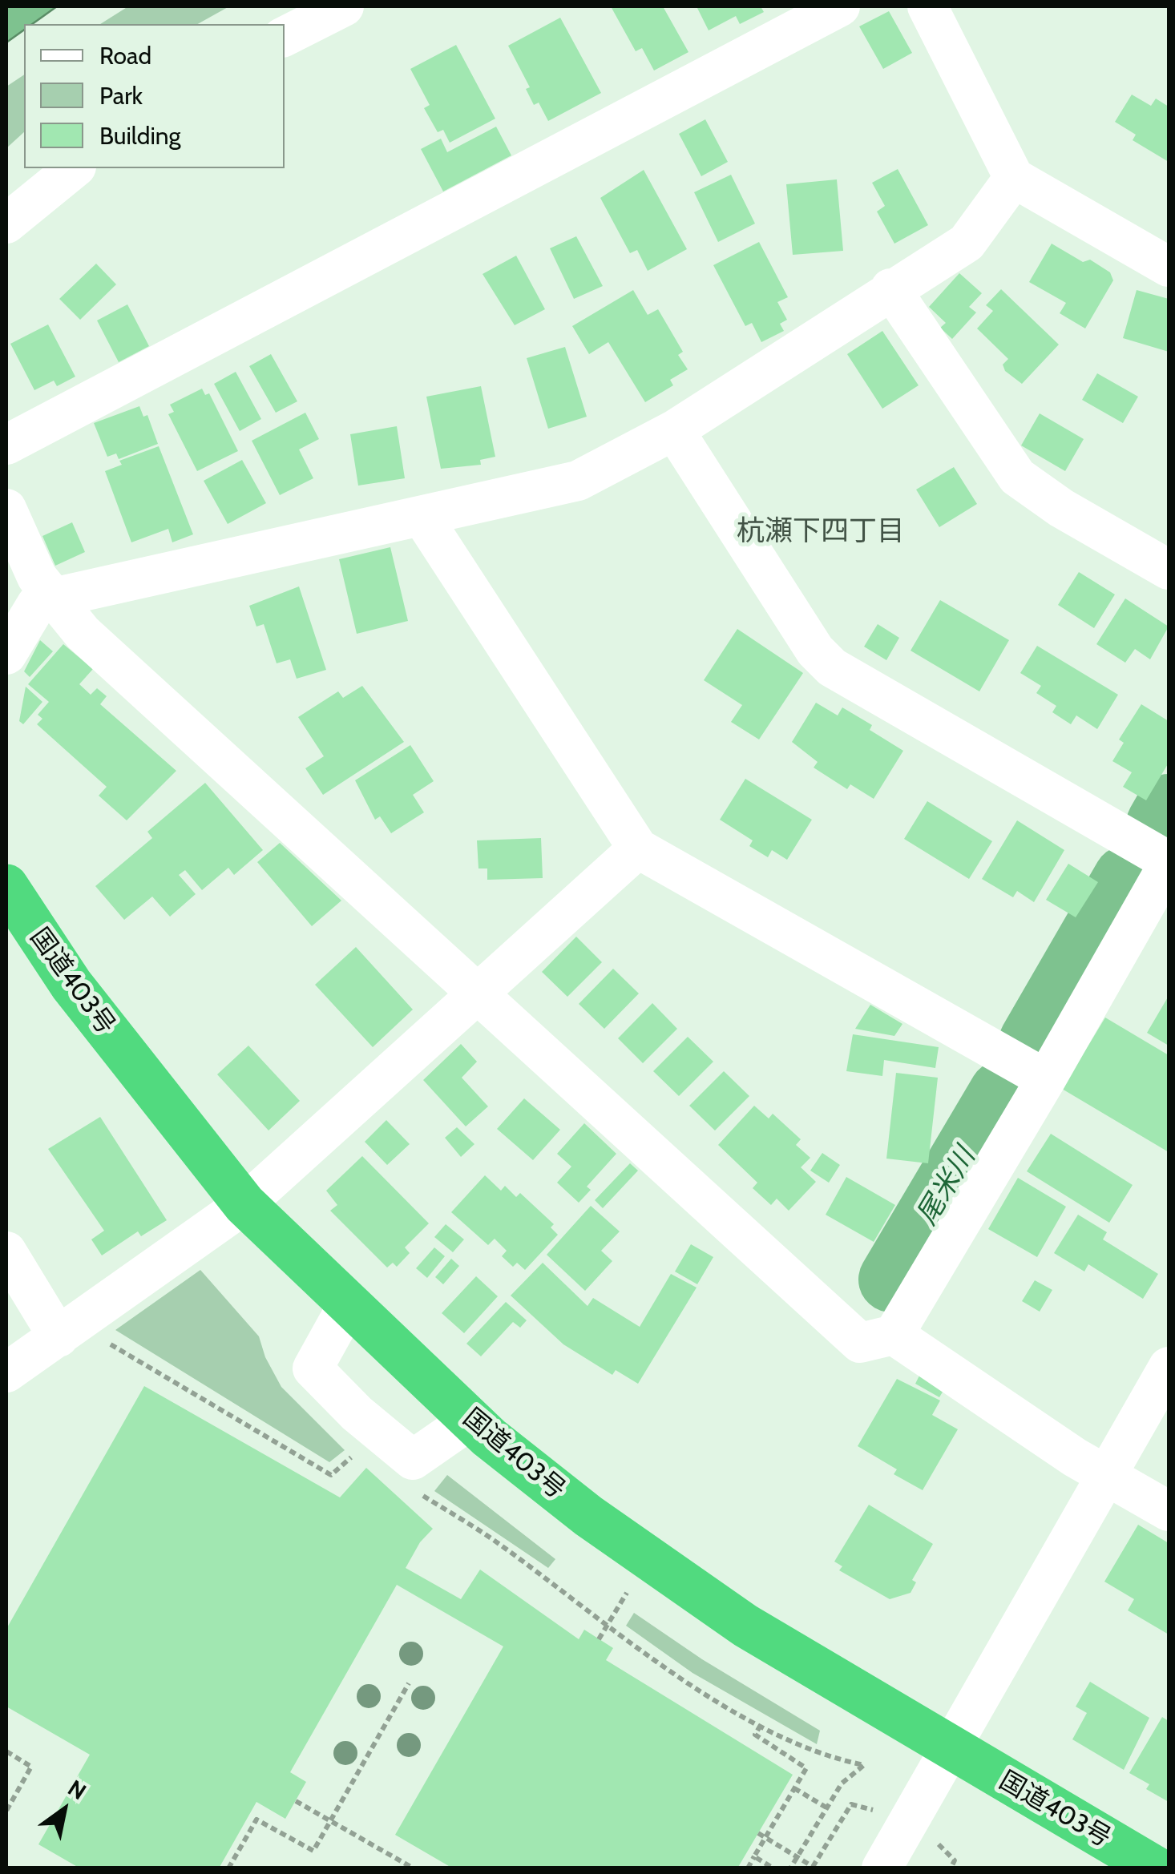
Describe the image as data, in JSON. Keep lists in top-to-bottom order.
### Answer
{
  "streets": {
    "highway": ["国道403号"]
  },
  "districts": ["杭瀬下四丁目"],
  "water": ["尾米川"],
  "legend": ["Road", "Park", "Building"],
  "north": "top right"
}
